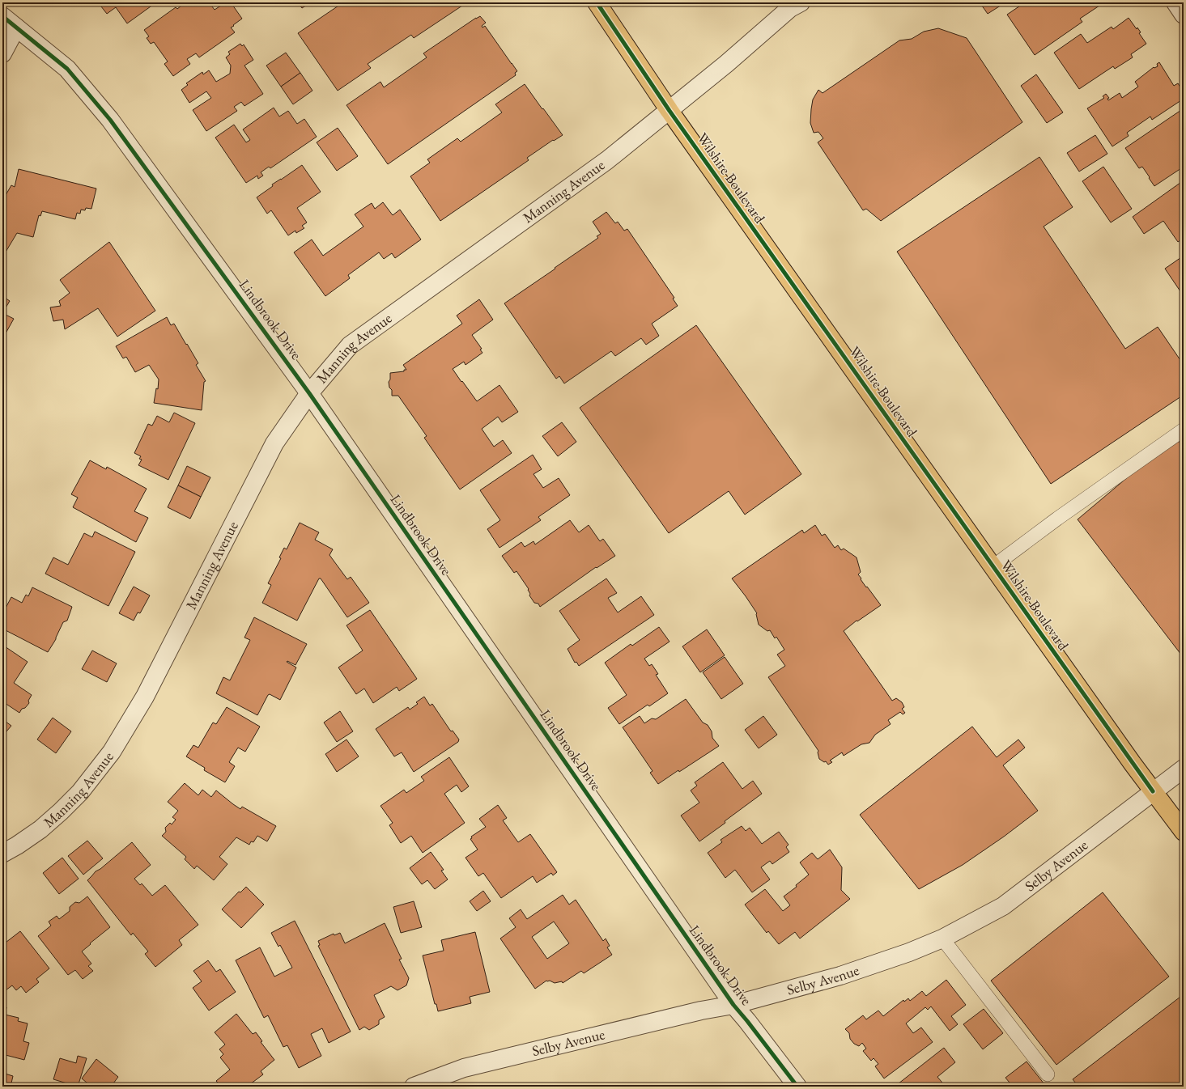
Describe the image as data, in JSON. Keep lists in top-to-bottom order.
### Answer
{
  "streets": {
    "main road": ["Wilshire Boulevard"],
    "street": ["Manning Avenue", "Lindbrook Drive", "Selby Avenue"]
  },
  "crossings": [
    ["Wilshire Boulevard", "Manning Avenue"],
    ["Wilshire Boulevard", "Selby Avenue"],
    ["Manning Avenue", "Lindbrook Drive"],
    ["Lindbrook Drive", "Selby Avenue"]
  ]
}
